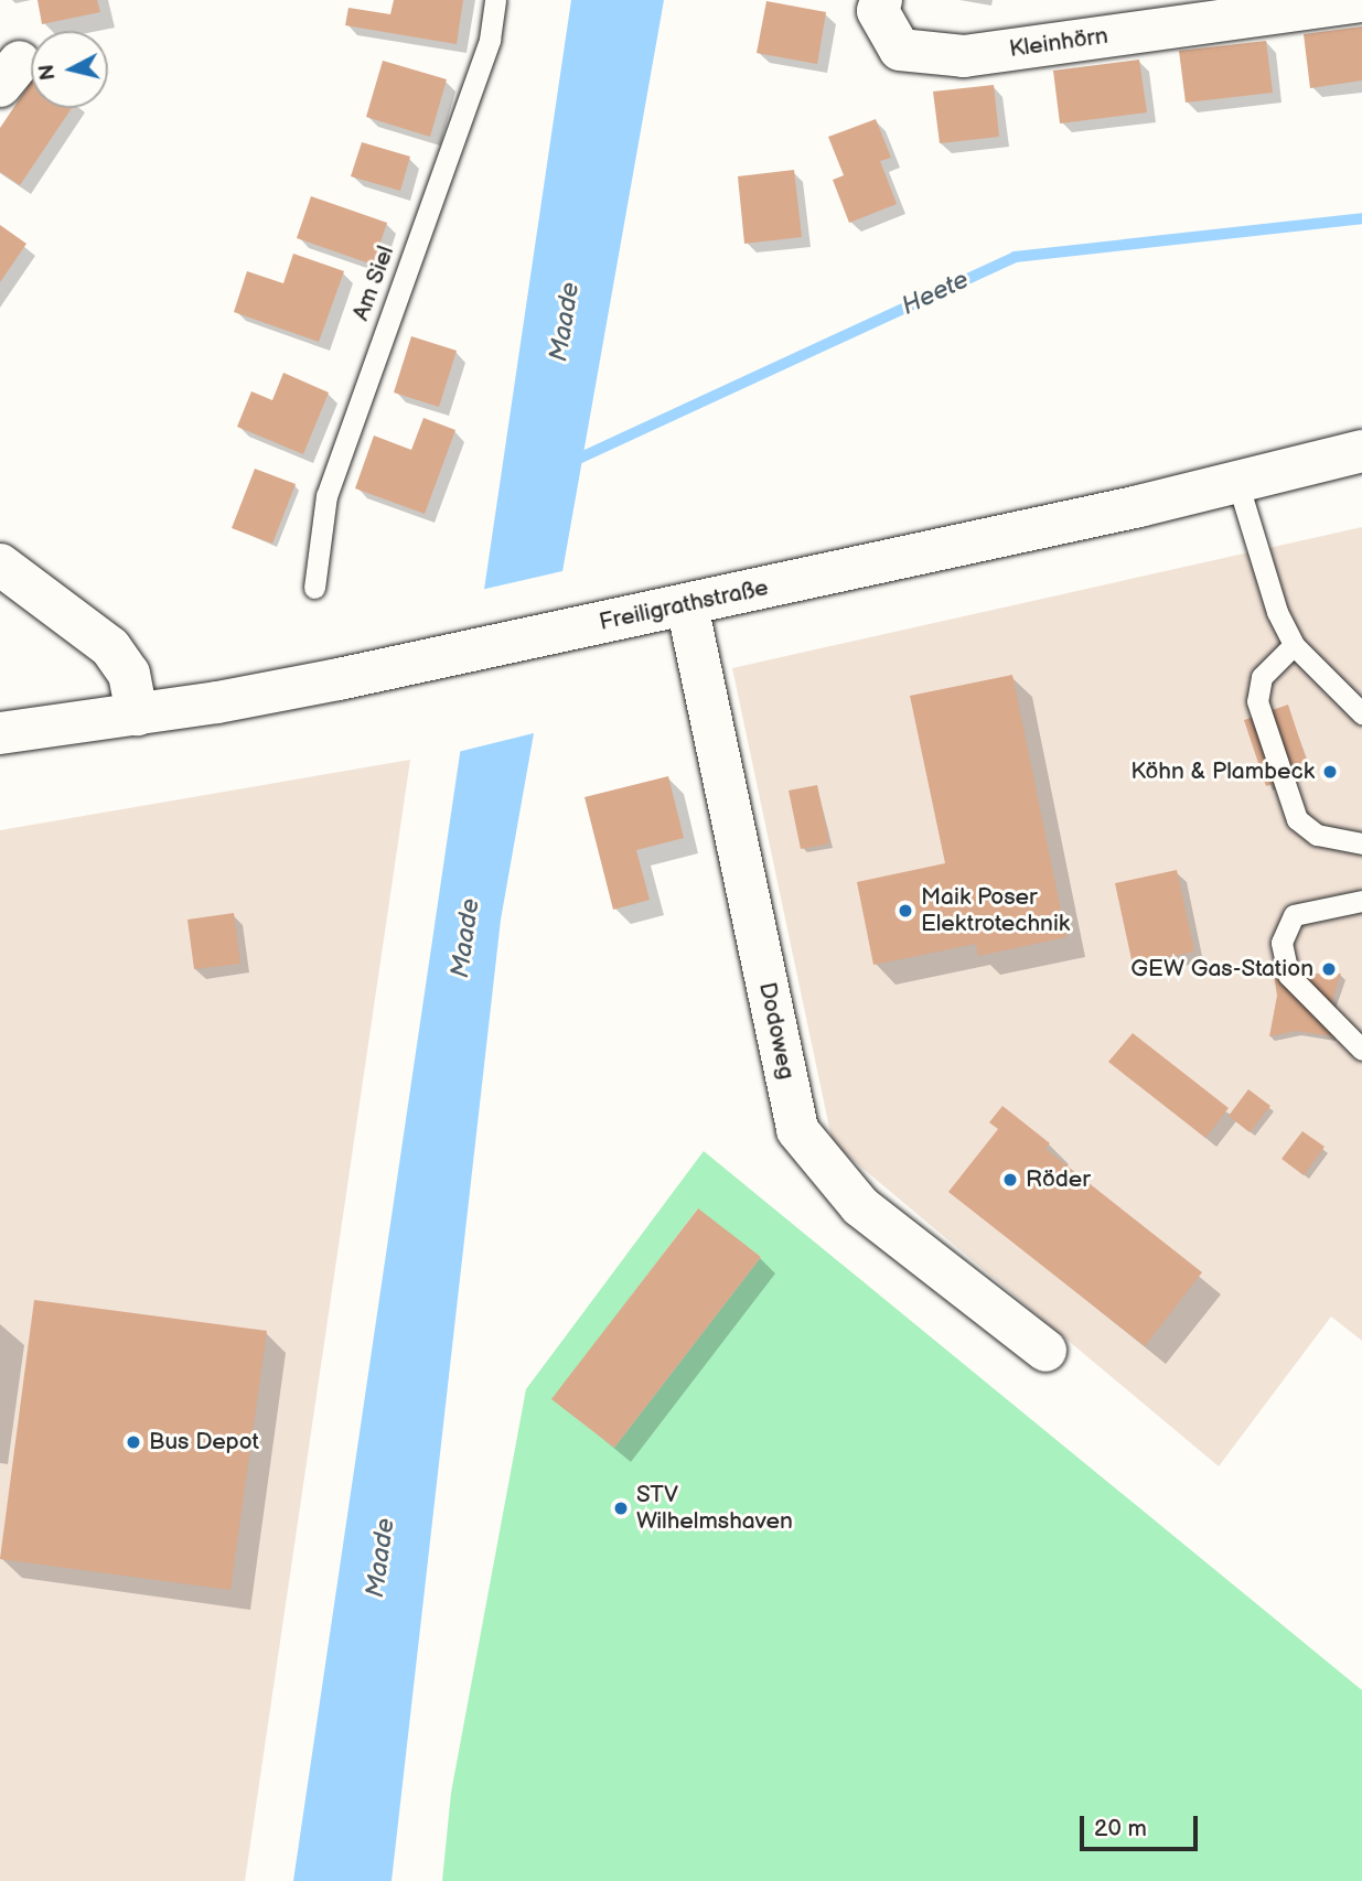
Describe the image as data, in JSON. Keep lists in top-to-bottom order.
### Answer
{
  "streets": {
    "street": ["Kleinhörn", "Freiligrathstraße", "Dodoweg"],
    "lane": ["Am Siel"]
  },
  "crossings": [
    ["Freiligrathstraße", "Dodoweg"]
  ],
  "water": ["Heete", "Maade"],
  "places": [
    "Köhn & Plambeck",
    "Maik Poser Elektrotechnik",
    "GEW Gas-Station",
    "Röder",
    "Bus Depot",
    "STV Wilhelmshaven"
  ],
  "scale_bar": "20 m",
  "north": "left"
}
